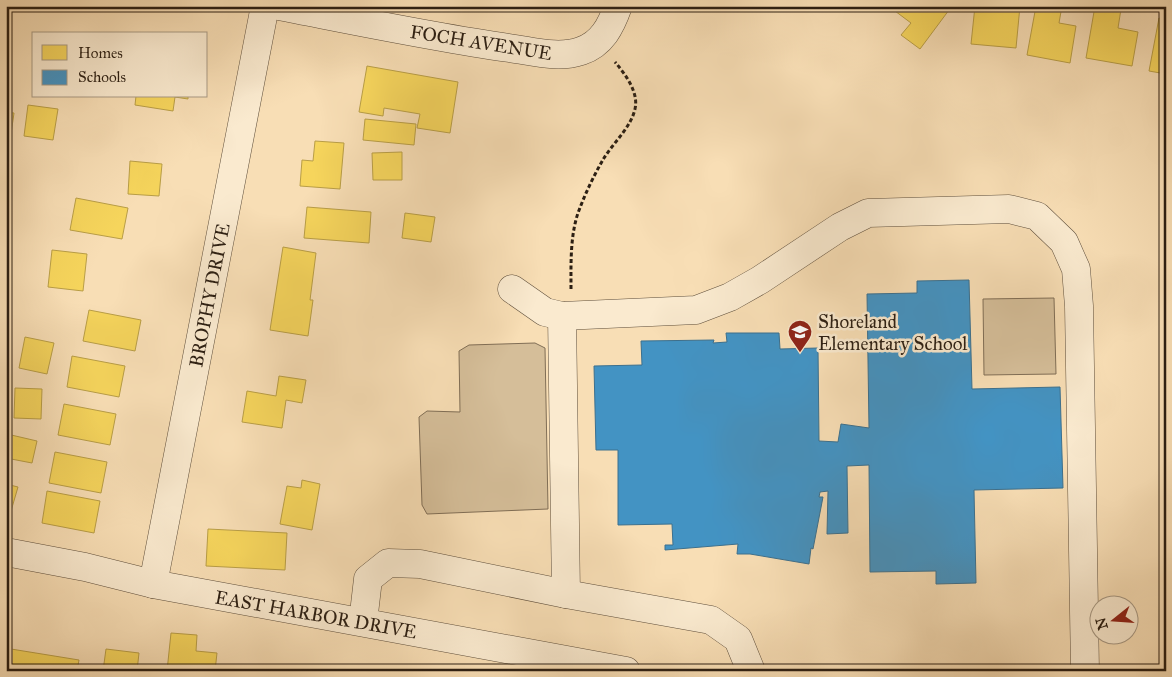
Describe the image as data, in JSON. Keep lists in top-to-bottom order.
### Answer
{
  "streets": {
    "street": ["FOCH AVENUE", "BROPHY DRIVE", "EAST HARBOR DRIVE"]
  },
  "crossings": [
    ["BROPHY DRIVE", "EAST HARBOR DRIVE"]
  ],
  "places": {
    "school or university": ["Shoreland Elementary School"]
  },
  "legend": ["Homes", "Schools"],
  "north": "left"
}
